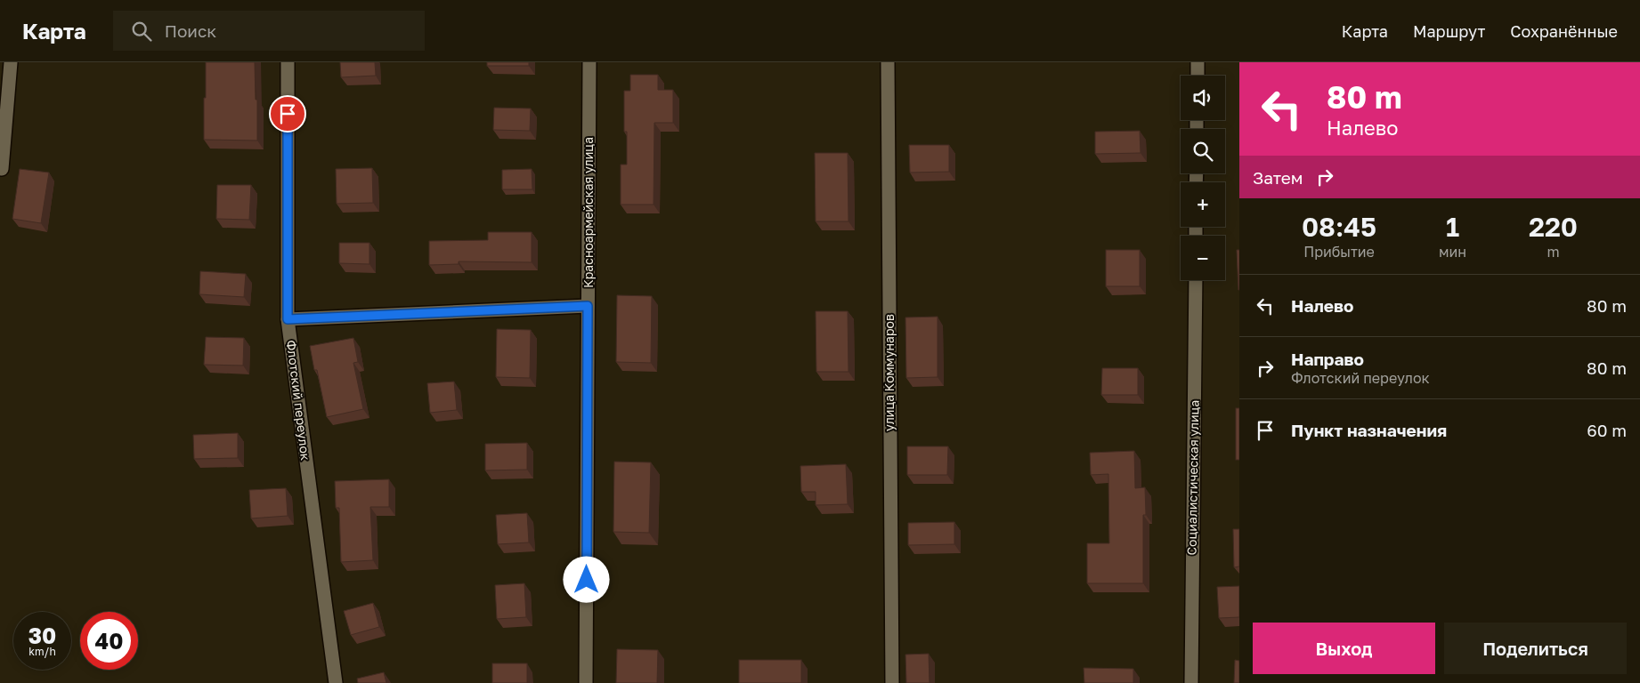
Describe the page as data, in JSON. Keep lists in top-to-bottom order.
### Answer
{
  "streets": {
    "street": [
      "Красноармейская улица",
      "улица Коммунаров",
      "Флотский переулок",
      "Социалистическая улица"
    ]
  },
  "page": {
    "header": "Карта",
    "search": "Поиск",
    "nav": ["Карта", "Маршрут", "Сохранённые"],
    "turn": ["80 m", "Налево"],
    "map_buttons": ["+", "−"],
    "then": "Затем",
    "eta": [
      "08:45",
      "Прибытие",
      "1",
      "мин",
      "220",
      "m"
    ],
    "list": [
      {
        "name": "Налево",
        "value": "80 m"
      },
      {
        "name": "Направо",
        "note": "Флотский переулок",
        "value": "80 m"
      },
      {
        "name": "Пункт назначения",
        "value": "60 m"
      }
    ],
    "speed": "30 km/h",
    "limit": "40",
    "buttons": ["Выход", "Поделиться"]
  }
}
